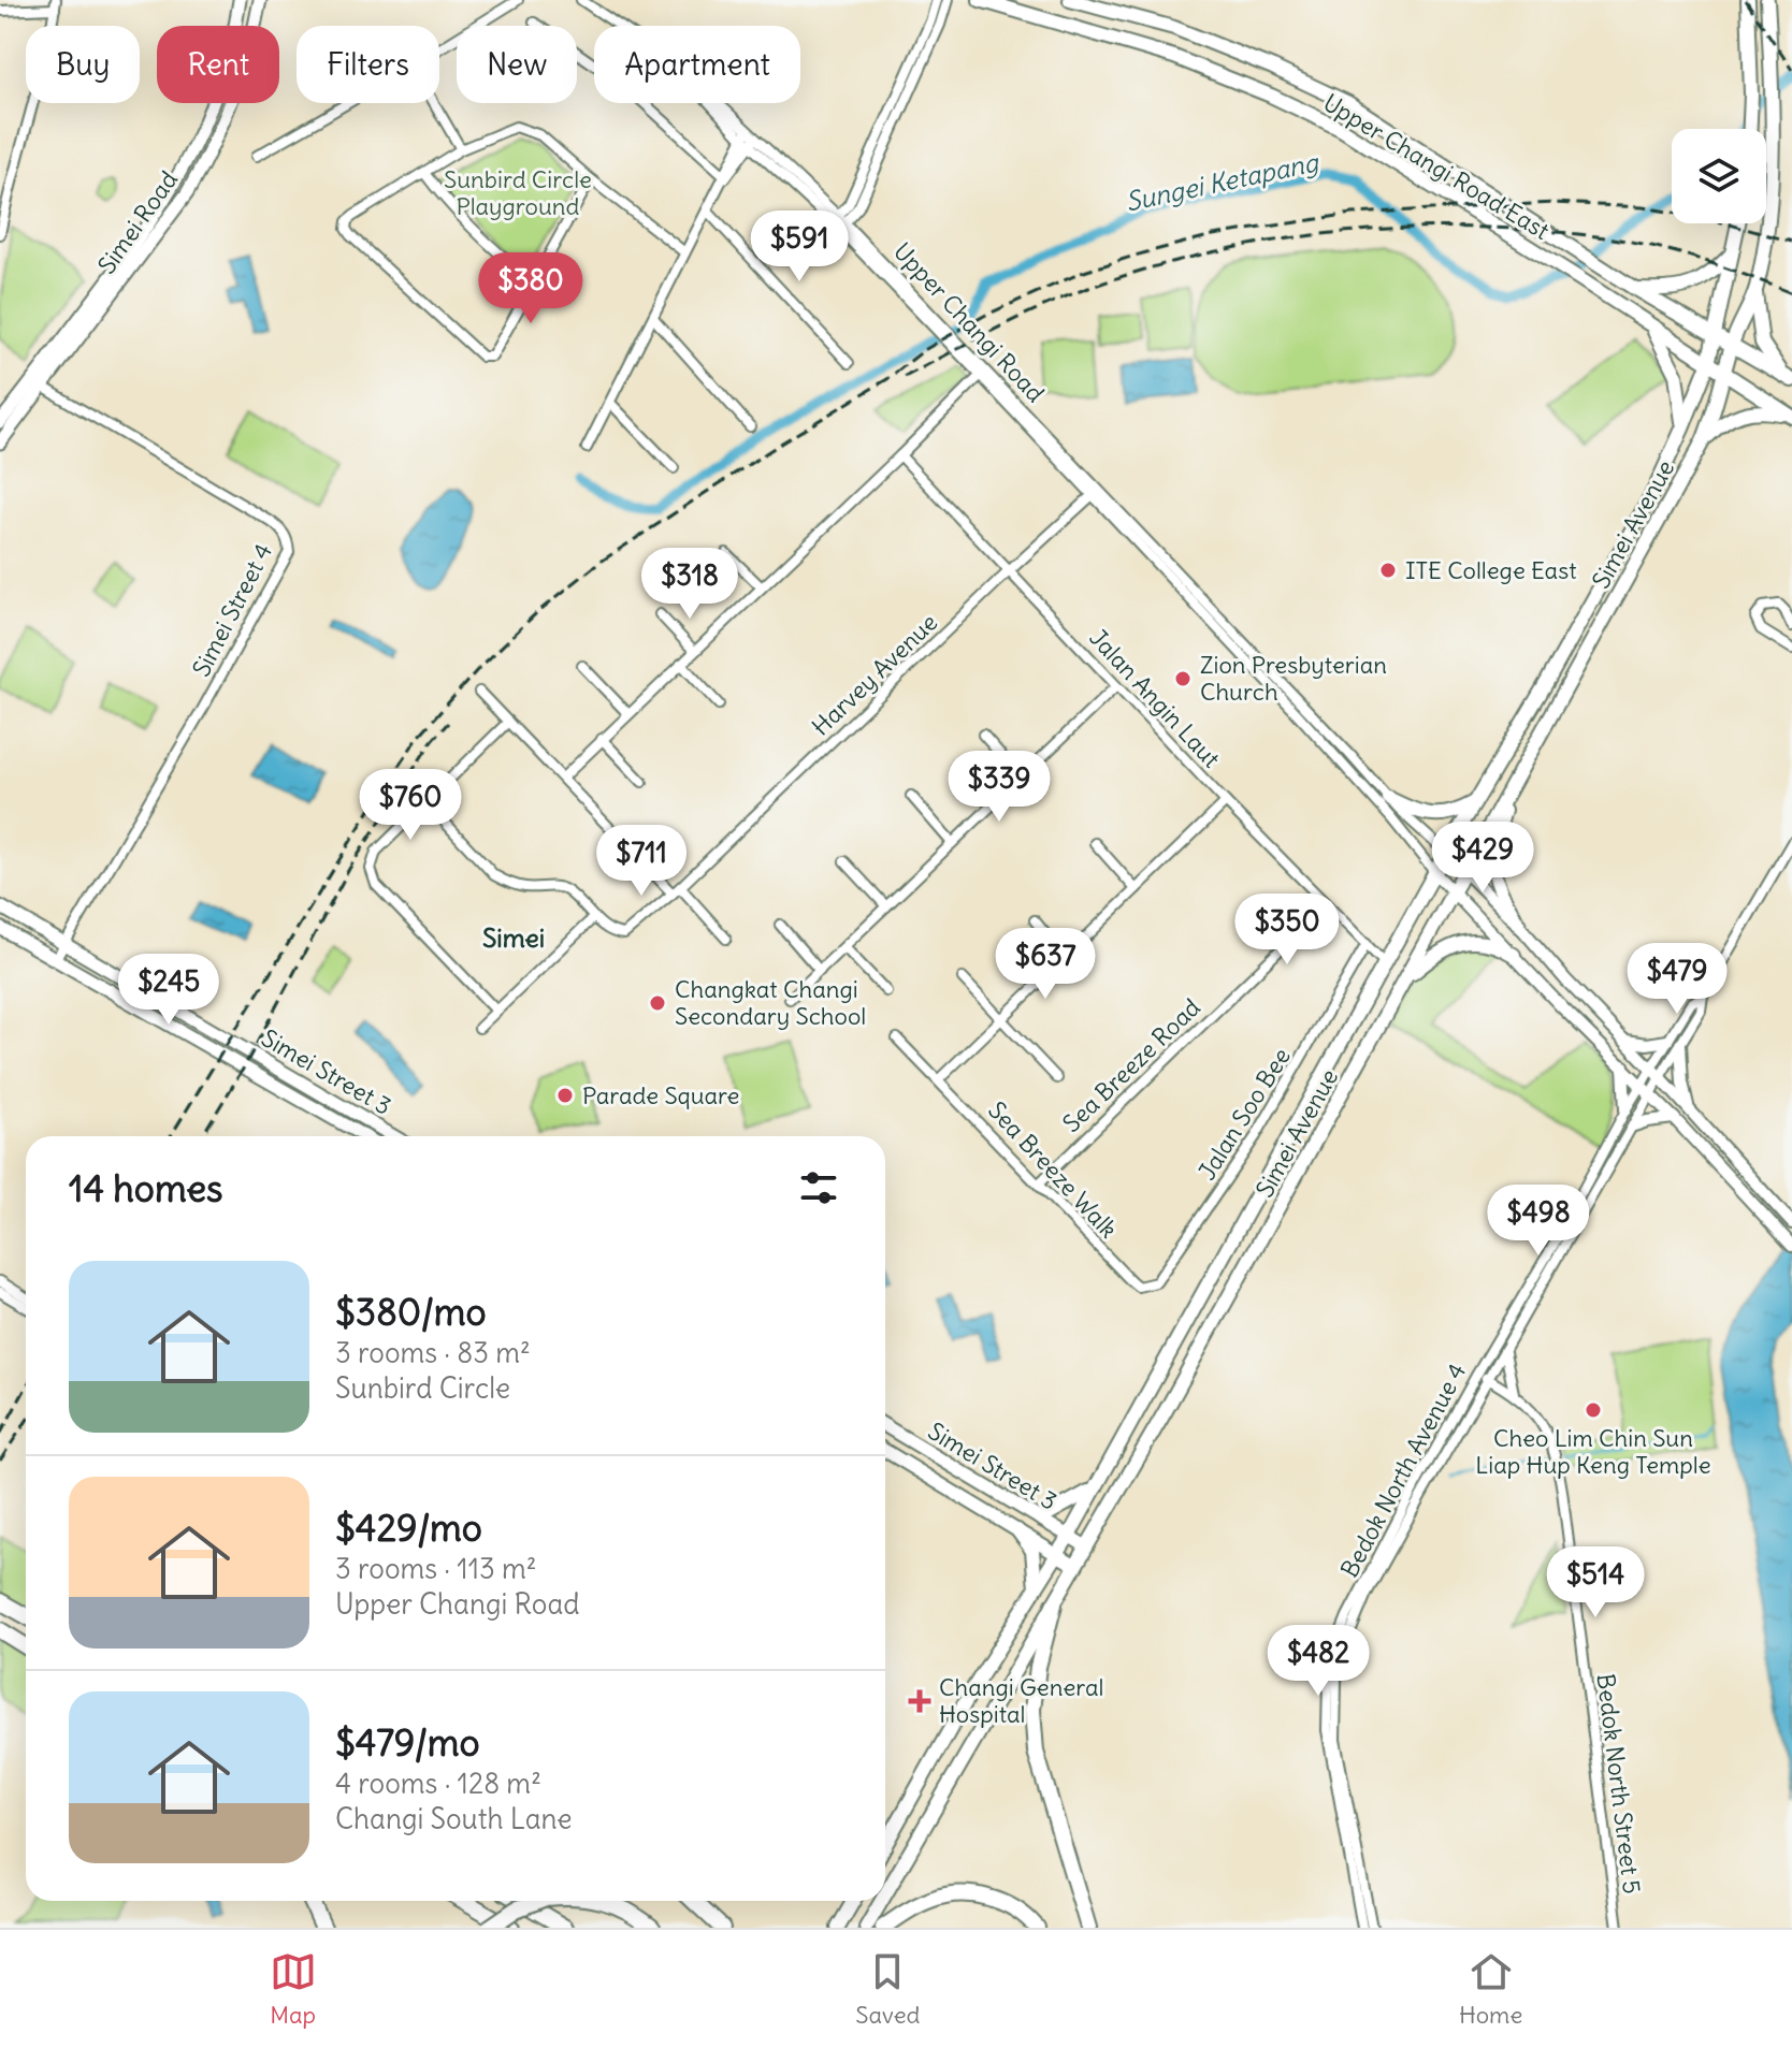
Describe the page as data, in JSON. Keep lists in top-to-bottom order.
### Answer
{
  "streets": {
    "main road": [
      "Upper Changi Road East",
      "Simei Road",
      "Simei Avenue",
      "Simei Street 3"
    ],
    "street": [
      "Upper Changi Road",
      "Simei Street 4",
      "Harvey Avenue",
      "Jalan Angin Laut",
      "Sea Breeze Road",
      "Jalan Soo Bee",
      "Sea Breeze Walk",
      "Bedok North Avenue 4",
      "Bedok North Street 5"
    ]
  },
  "crossings": [
    ["Upper Changi Road East", "Simei Avenue"],
    ["Simei Road", "Simei Street 4"],
    ["Upper Changi Road", "Simei Avenue"],
    ["Upper Changi Road", "Harvey Avenue"],
    ["Upper Changi Road", "Bedok North Avenue 4"],
    ["Simei Avenue", "Jalan Angin Laut"],
    ["Simei Avenue", "Simei Street 3"],
    ["Simei Street 4", "Simei Street 3"],
    ["Harvey Avenue", "Jalan Angin Laut"],
    ["Jalan Angin Laut", "Sea Breeze Road"],
    ["Jalan Angin Laut", "Jalan Soo Bee"],
    ["Sea Breeze Road", "Sea Breeze Walk"],
    ["Jalan Soo Bee", "Sea Breeze Walk"],
    ["Bedok North Avenue 4", "Bedok North Street 5"]
  ],
  "districts": ["Simei"],
  "water": ["Sungei Ketapang"],
  "parks": ["Sunbird Circle Playground"],
  "places": {
    "other": [
      "ITE College East",
      "Zion Presbyterian Church",
      "Changkat Changi Secondary School",
      "Parade Square",
      "Cheo Lim Chin Sun Liap Hup Keng Temple"
    ],
    "health": ["Changi General Hospital"]
  },
  "page": {
    "chip": [
      "Buy",
      "Rent",
      "Filters",
      "New",
      "Apartment"
    ],
    "price": [
      "$591",
      "$380",
      "$318",
      "$339",
      "$760",
      "$429",
      "$711",
      "$350",
      "$637",
      "$479",
      "$245",
      "$498",
      "$514",
      "$482"
    ],
    "heading": "14 homes",
    "list": [
      {
        "name": "$380/mo",
        "note": "3 rooms · 83 m² · Sunbird Circle"
      },
      {
        "name": "$429/mo",
        "note": "3 rooms · 113 m² · Upper Changi Road"
      },
      {
        "name": "$479/mo",
        "note": "4 rooms · 128 m² · Changi South Lane"
      }
    ],
    "tabs": ["Map", "Saved", "Home"]
  }
}
